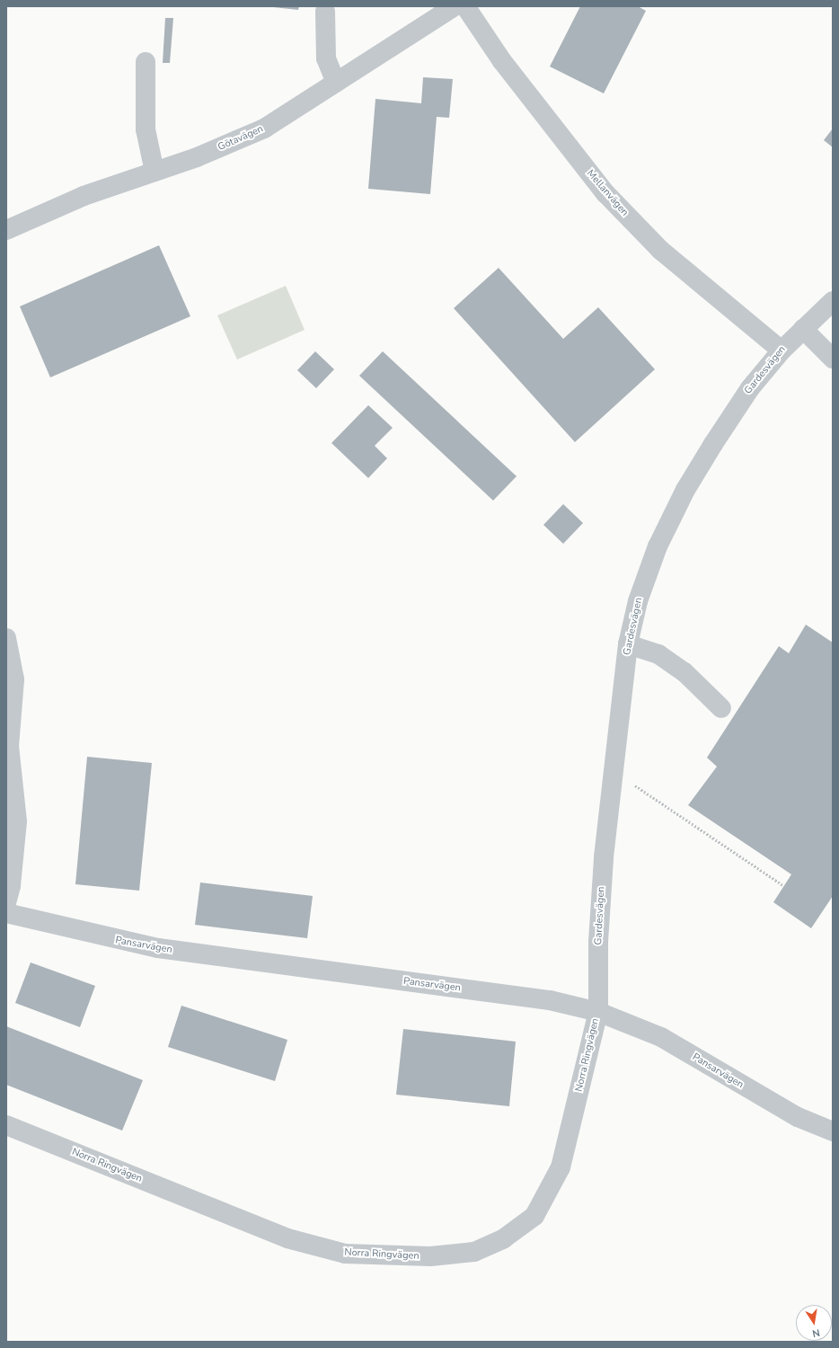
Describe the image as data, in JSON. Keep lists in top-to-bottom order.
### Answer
{
  "streets": {
    "lane": [
      "Götavägen",
      "Mellanvägen",
      "Gardesvägen",
      "Pansarvägen",
      "Norra Ringvägen"
    ]
  },
  "crossings": [
    ["Mellanvägen", "Gardesvägen"],
    ["Gardesvägen", "Pansarvägen"],
    ["Gardesvägen", "Norra Ringvägen"],
    ["Pansarvägen", "Norra Ringvägen"]
  ],
  "north": "bottom"
}
